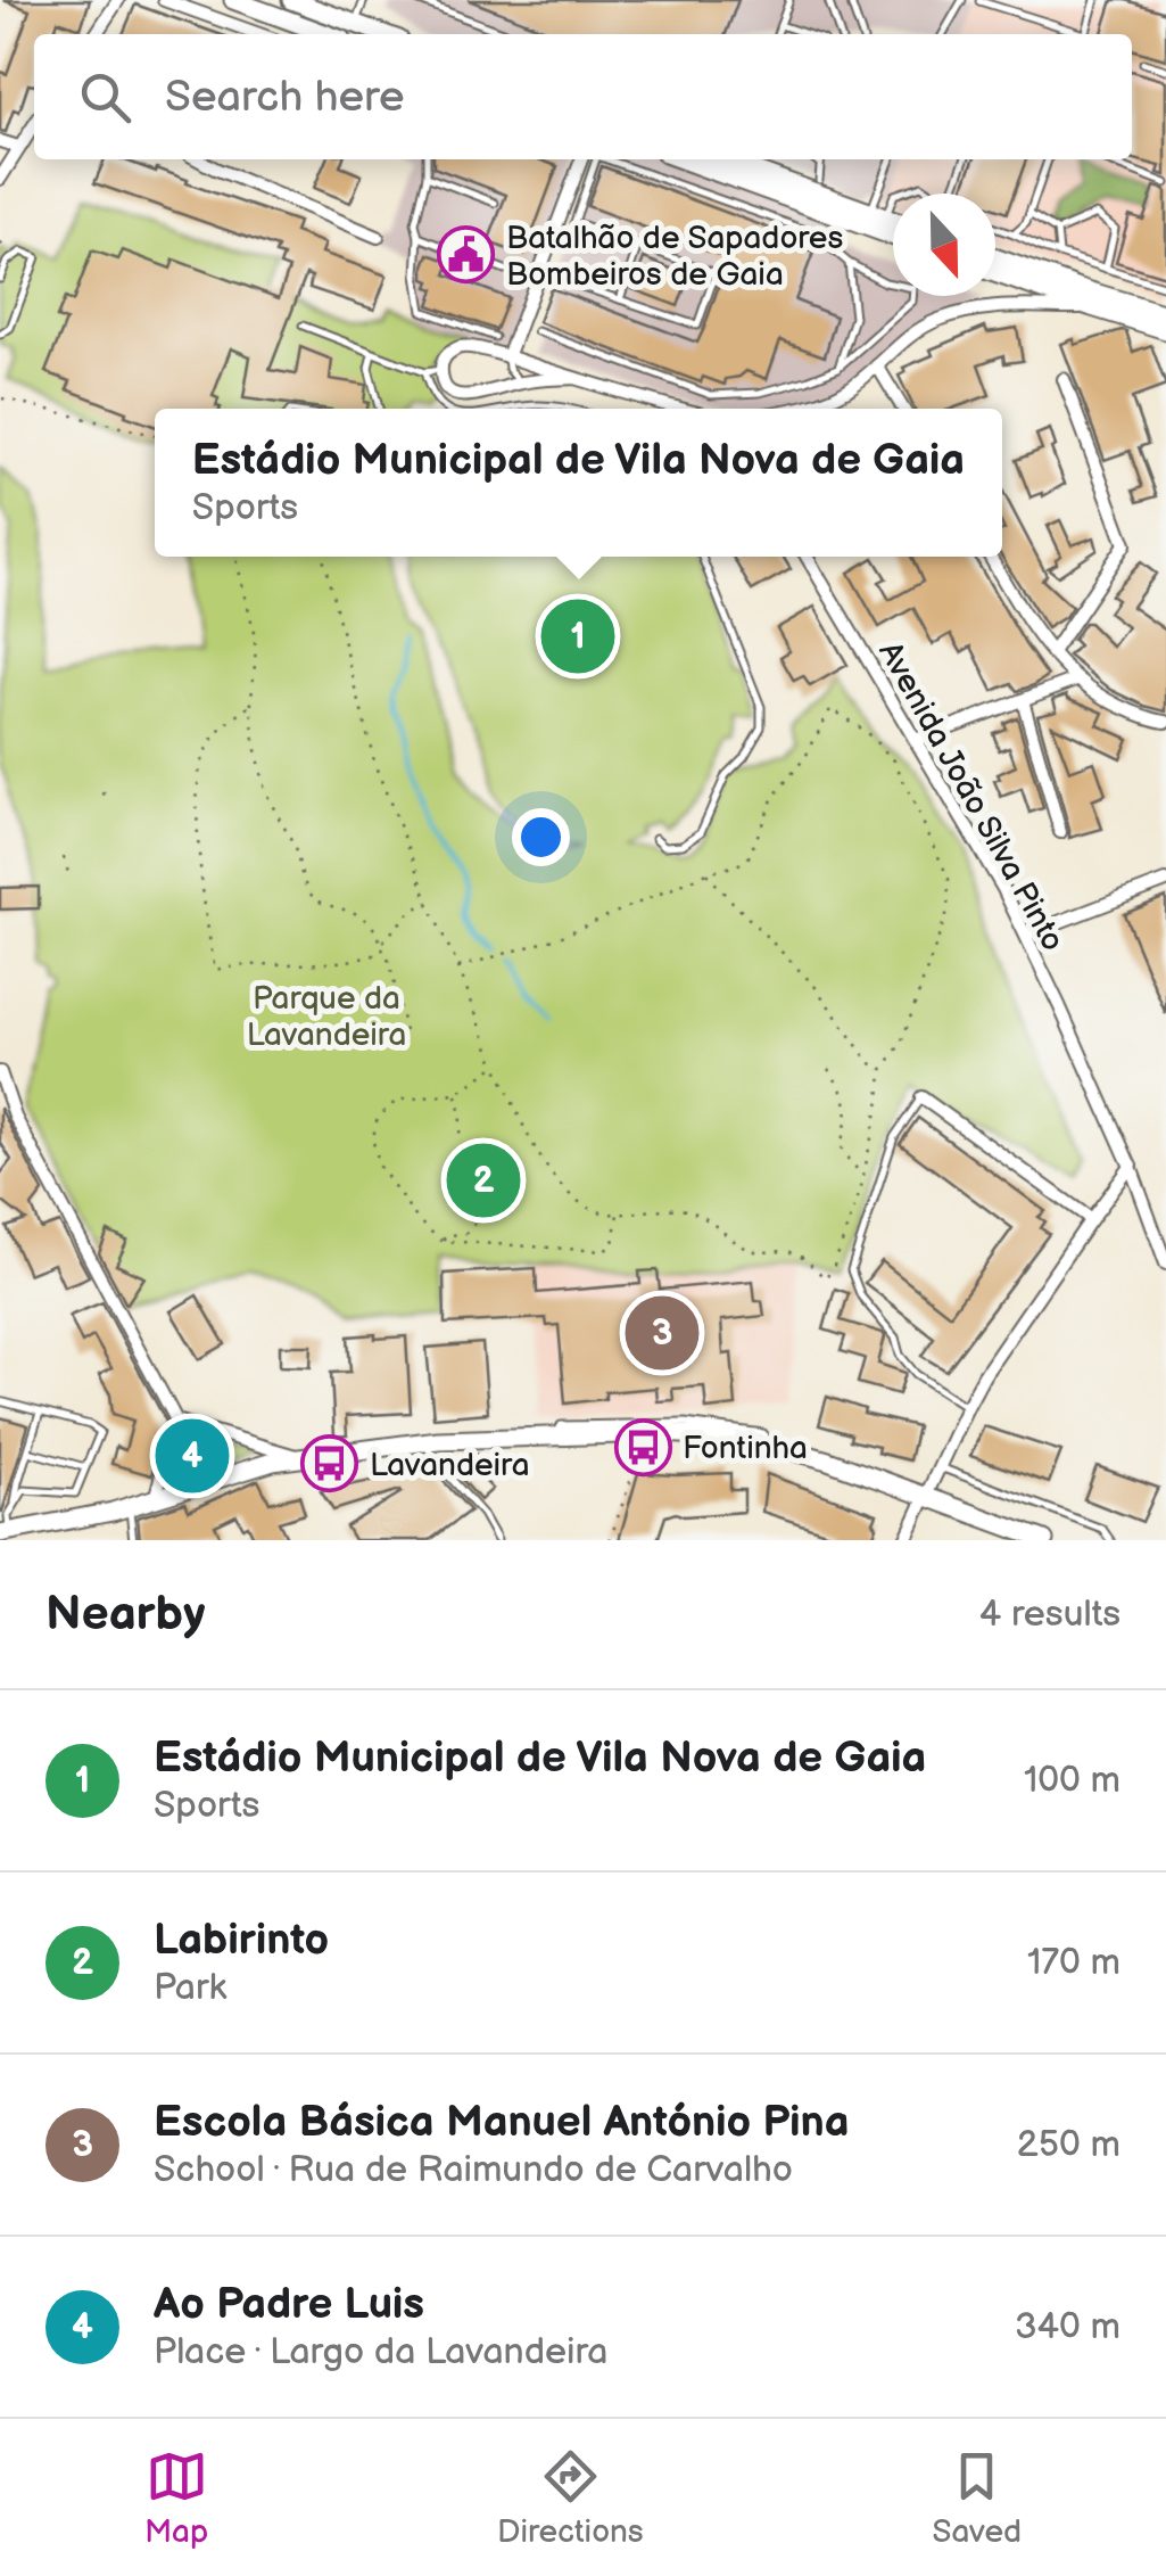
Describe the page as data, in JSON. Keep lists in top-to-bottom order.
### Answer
{
  "streets": {
    "street": ["Avenida João Silva Pinto"]
  },
  "parks": ["Parque da Lavandeira"],
  "places": {
    "public building": ["Batalhão de Sapadores Bombeiros de Gaia"],
    "bus stop": ["Fontinha", "Lavandeira"]
  },
  "north": "bottom",
  "page": {
    "search": "Search here",
    "popup": ["Estádio Municipal de Vila Nova de Gaia", "Sports"],
    "pins": [
      "1",
      "2",
      "3",
      "4"
    ],
    "heading": ["Nearby", "4 results"],
    "list": [
      {
        "mark": "1",
        "name": "Estádio Municipal de Vila Nova de Gaia",
        "note": "Sports",
        "value": "100 m"
      },
      {
        "mark": "2",
        "name": "Labirinto",
        "note": "Park",
        "value": "170 m"
      },
      {
        "mark": "3",
        "name": "Escola Básica Manuel António Pina",
        "note": "School · Rua de Raimundo de Carvalho",
        "value": "250 m"
      },
      {
        "mark": "4",
        "name": "Ao Padre Luis",
        "note": "Place · Largo da Lavandeira",
        "value": "340 m"
      }
    ],
    "nav": ["Map", "Directions", "Saved"]
  }
}
